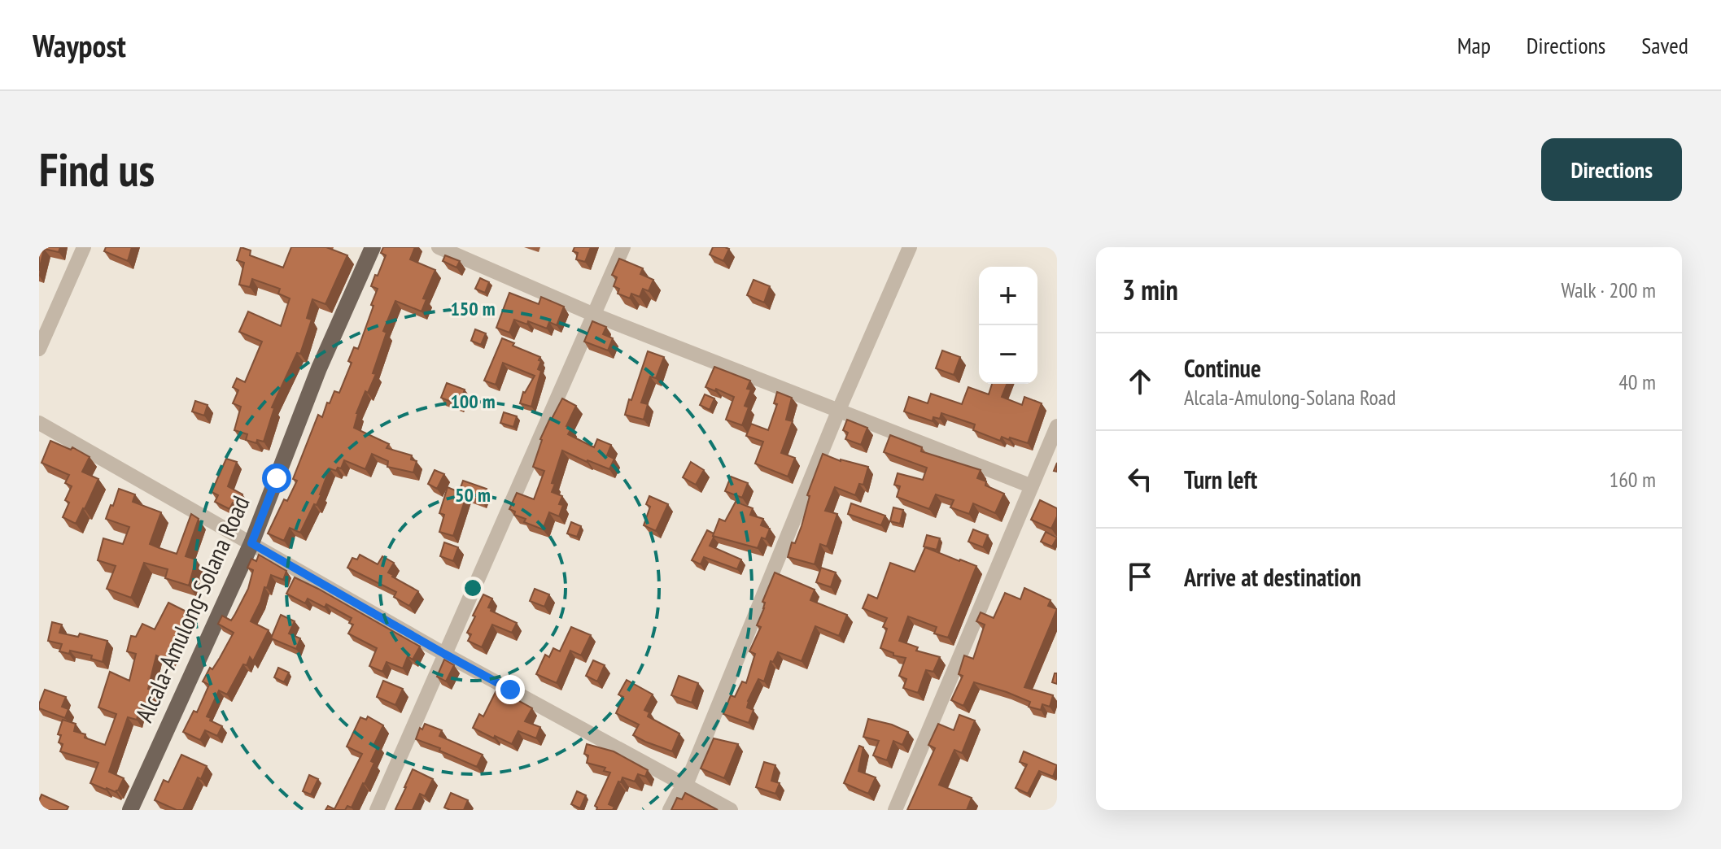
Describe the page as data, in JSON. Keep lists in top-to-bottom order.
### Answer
{
  "streets": {
    "main road": ["Alcala-Amulong-Solana Road"]
  },
  "page": {
    "header": "Waypost",
    "nav": ["Map", "Directions", "Saved"],
    "buttons": "Directions",
    "title": "Find us",
    "heading": ["3 min", "Walk · 200 m"],
    "map_buttons": ["+", "−"],
    "list": [
      ["Continue", "Alcala-Amulong-Solana Road", "40 m"],
      ["Turn left", "160 m"],
      "Arrive at destination"
    ]
  },
  "rings": ["150 m", "100 m", "50 m"]
}
